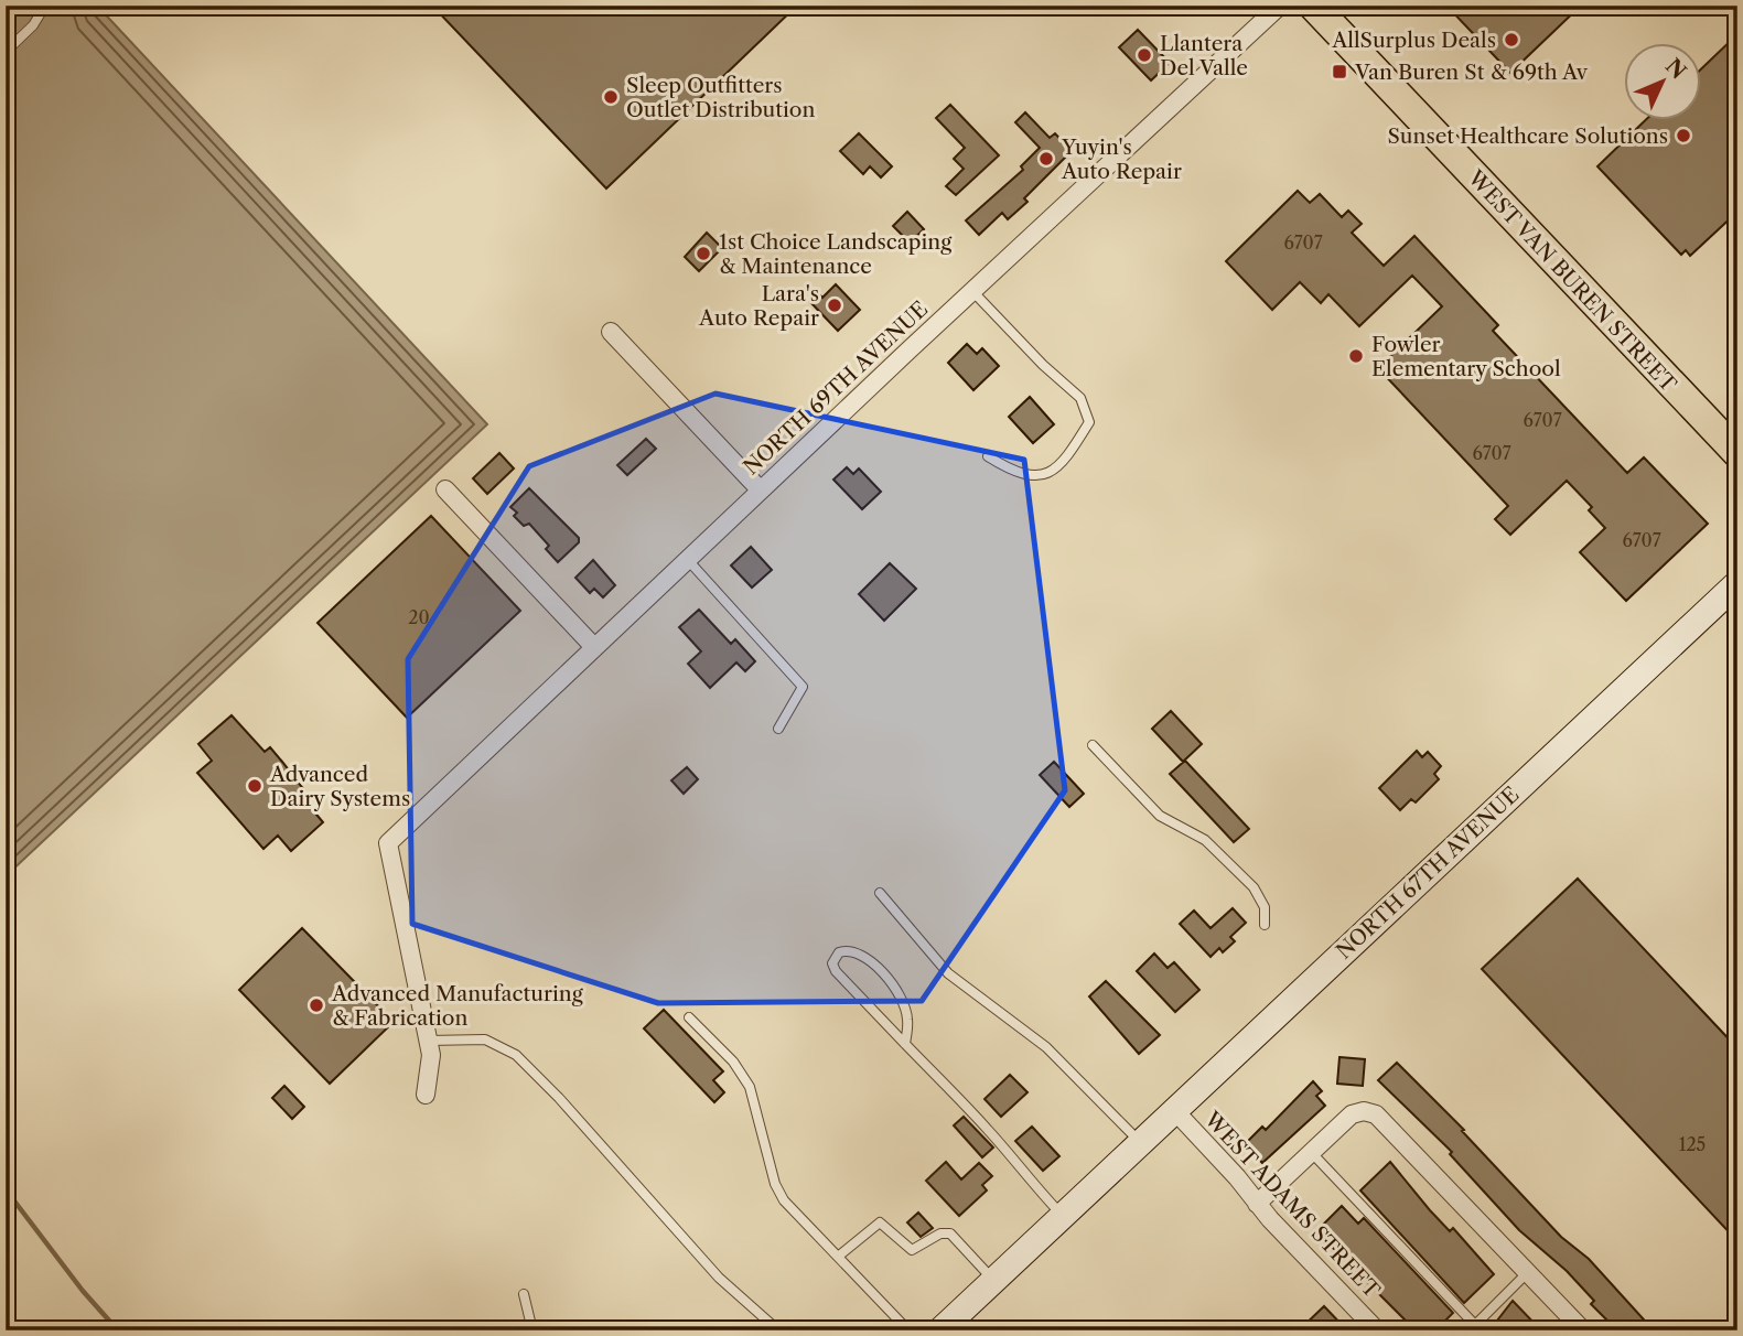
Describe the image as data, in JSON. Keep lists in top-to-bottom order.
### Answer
{
  "streets": {
    "main road": ["WEST VAN BUREN STREET", "NORTH 67TH AVENUE"],
    "street": ["NORTH 69TH AVENUE", "WEST ADAMS STREET"]
  },
  "crossings": [
    ["NORTH 67TH AVENUE", "WEST ADAMS STREET"]
  ],
  "places": {
    "other": [
      "AllSurplus Deals",
      "Llantera Del Valle",
      "Sleep Outfitters Outlet Distribution",
      "Sunset Healthcare Solutions",
      "Yuyin's Auto Repair",
      "1st Choice Landscaping & Maintenance",
      "Lara's Auto Repair",
      "Fowler Elementary School",
      "Advanced Dairy Systems",
      "Advanced Manufacturing & Fabrication"
    ],
    "transit": ["Van Buren St & 69th Av"]
  },
  "house_numbers": [
    "6707",
    "6707",
    "6707",
    "6707",
    "20",
    "125"
  ],
  "north": "top right"
}
